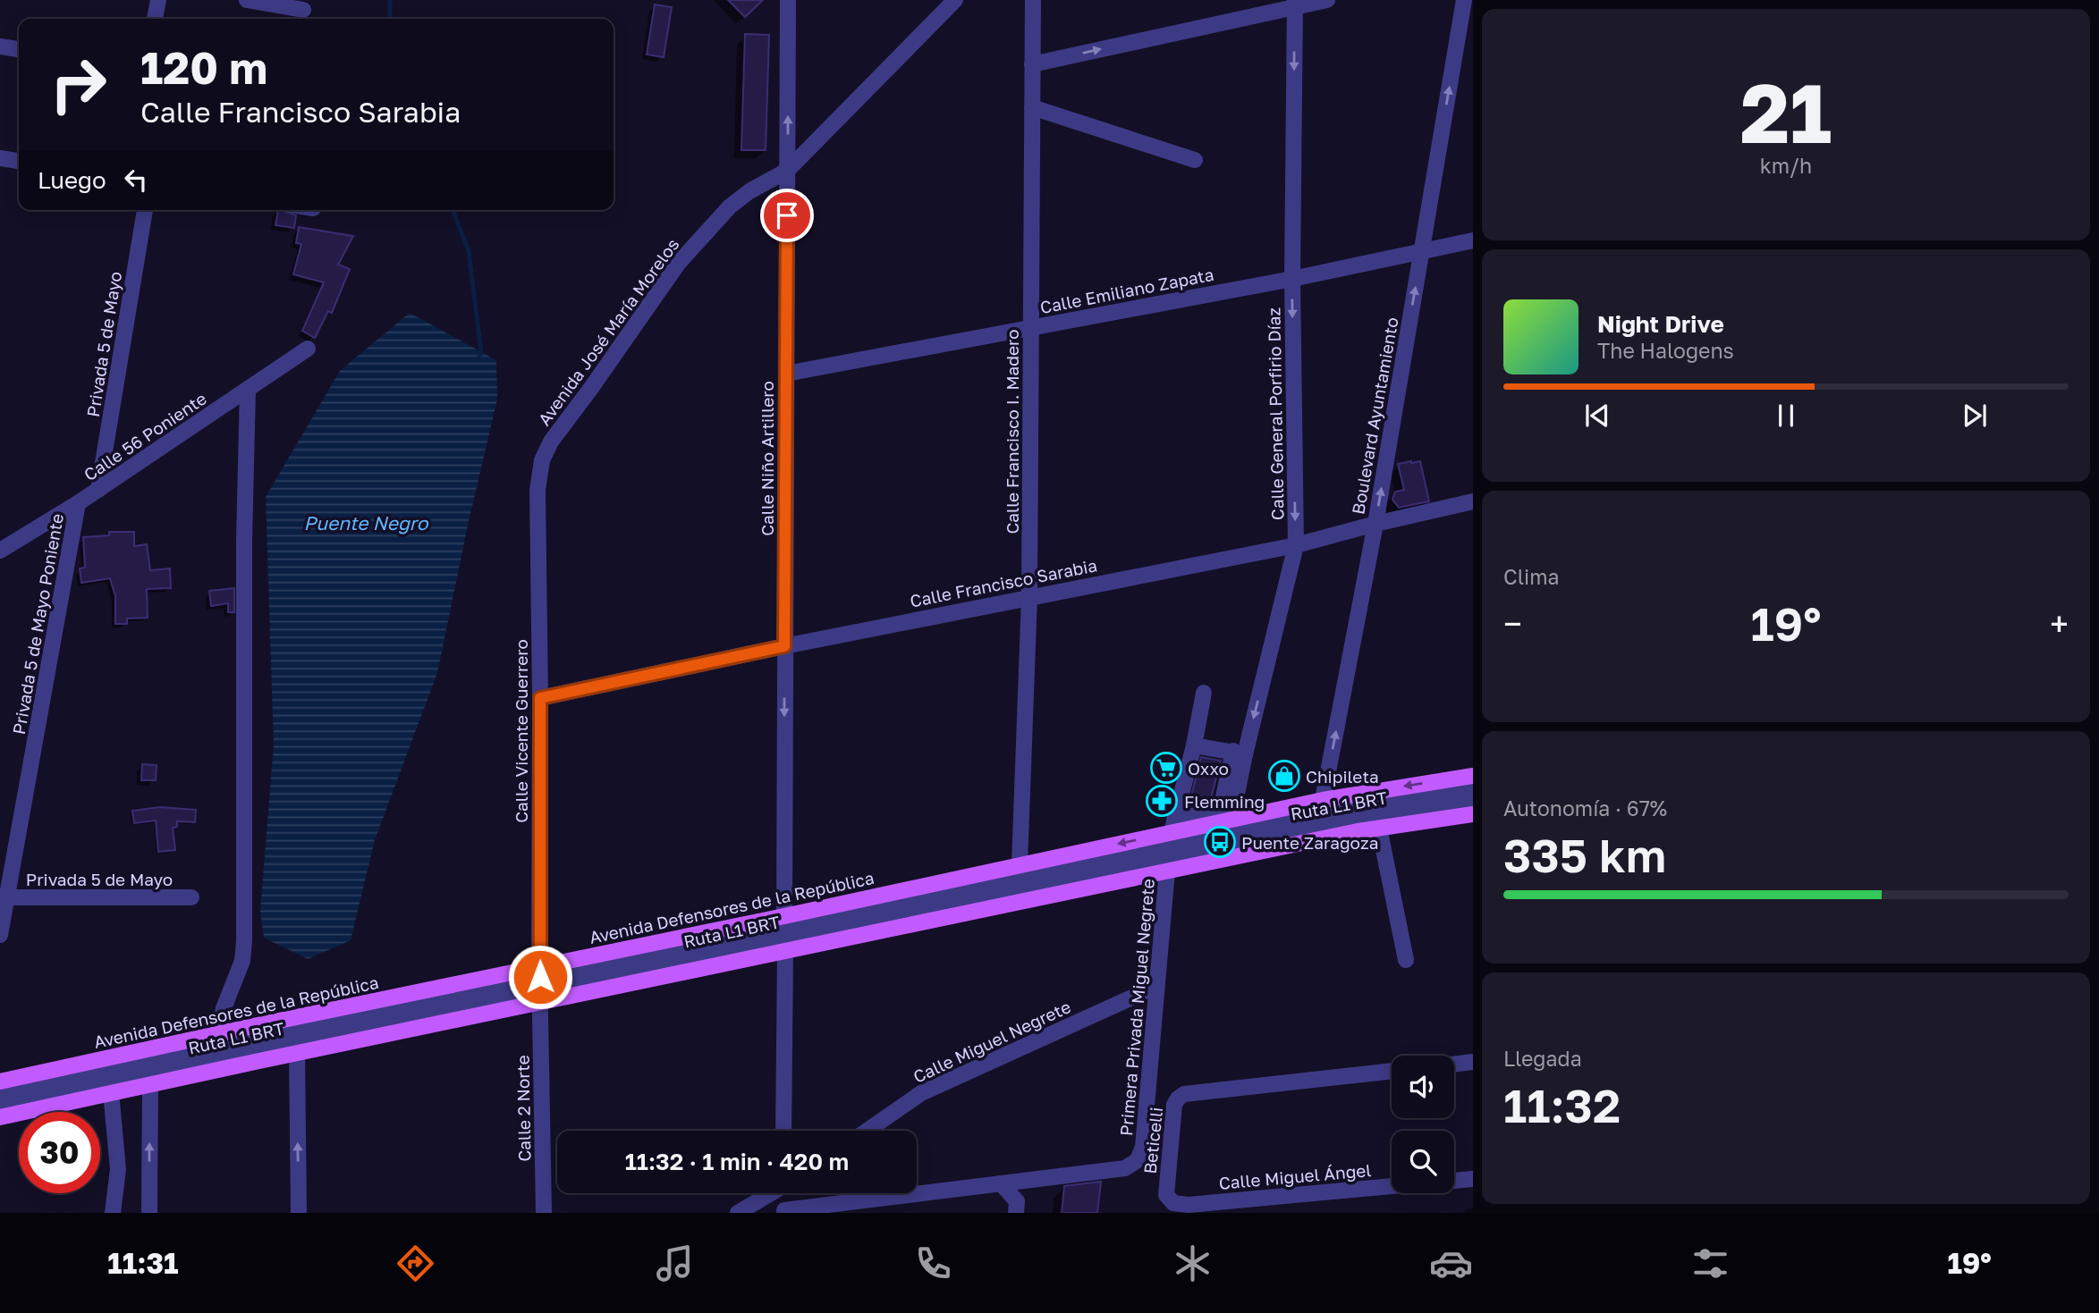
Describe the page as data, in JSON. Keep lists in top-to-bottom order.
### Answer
{
  "streets": {
    "main road": ["Avenida Defensores de la República"],
    "street": [
      "Calle Emiliano Zapata",
      "Avenida José María Morelos",
      "Privada 5 de Mayo",
      "Calle General Porfirio Díaz",
      "Boulevard Ayuntamiento",
      "Calle Francisco I. Madero",
      "Calle 56 Poniente",
      "Calle Niño Artillero",
      "Calle Francisco Sarabia",
      "Privada 5 de Mayo Poniente",
      "Calle Vicente Guerrero",
      "Ruta L1 BRT",
      "Primera Privada Miguel Negrete",
      "Calle Miguel Negrete",
      "Calle 2 Norte",
      "Beticelli",
      "Calle Miguel Ángel"
    ]
  },
  "crossings": [
    ["Calle Emiliano Zapata", "Calle General Porfirio Díaz"],
    ["Calle Emiliano Zapata", "Boulevard Ayuntamiento"],
    ["Calle Emiliano Zapata", "Calle Francisco I. Madero"],
    ["Calle Emiliano Zapata", "Calle Niño Artillero"],
    ["Avenida José María Morelos", "Calle Niño Artillero"],
    ["Avenida José María Morelos", "Calle Vicente Guerrero"],
    ["Privada 5 de Mayo", "Calle 56 Poniente"],
    ["Privada 5 de Mayo", "Privada 5 de Mayo Poniente"],
    ["Calle General Porfirio Díaz", "Calle Francisco Sarabia"],
    ["Calle General Porfirio Díaz", "Avenida Defensores de la República"],
    ["Boulevard Ayuntamiento", "Calle Francisco Sarabia"],
    ["Boulevard Ayuntamiento", "Ruta L1 BRT"],
    ["Boulevard Ayuntamiento", "Avenida Defensores de la República"],
    ["Calle Francisco I. Madero", "Calle Francisco Sarabia"],
    ["Calle Francisco I. Madero", "Avenida Defensores de la República"],
    ["Calle 56 Poniente", "Privada 5 de Mayo Poniente"],
    ["Calle Niño Artillero", "Calle Francisco Sarabia"],
    ["Calle Niño Artillero", "Avenida Defensores de la República"],
    ["Calle Francisco Sarabia", "Calle Vicente Guerrero"],
    ["Calle Vicente Guerrero", "Ruta L1 BRT"],
    ["Calle Vicente Guerrero", "Avenida Defensores de la República"],
    ["Calle Vicente Guerrero", "Calle 2 Norte"],
    ["Ruta L1 BRT", "Avenida Defensores de la República"],
    ["Ruta L1 BRT", "Calle 2 Norte"],
    ["Avenida Defensores de la República", "Primera Privada Miguel Negrete"],
    ["Avenida Defensores de la República", "Calle 2 Norte"],
    ["Primera Privada Miguel Negrete", "Calle Miguel Negrete"],
    ["Beticelli", "Calle Miguel Ángel"]
  ],
  "one_way": ["Calle General Porfirio Díaz", "Boulevard Ayuntamiento"],
  "water": ["Puente Negro"],
  "places": {
    "supermarket": ["Oxxo"],
    "shop": ["Chipileta"],
    "pharmacy": ["Flemming"],
    "bus stop": ["Puente Zaragoza"]
  },
  "page": {
    "tile": [
      ["21", "km/h"],
      "Clima",
      ["Autonomía · 67%", "335 km"],
      ["Llegada", "11:32"]
    ],
    "turn": ["120 m", "Calle Francisco Sarabia"],
    "then": "Luego",
    "song": ["Night Drive", "The Halogens"],
    "heat": ["−", "19°", "+"],
    "limit": "30",
    "trip": "11:32 · 1 min · 420 m",
    "tabs": ["11:31", "19°"]
  }
}
